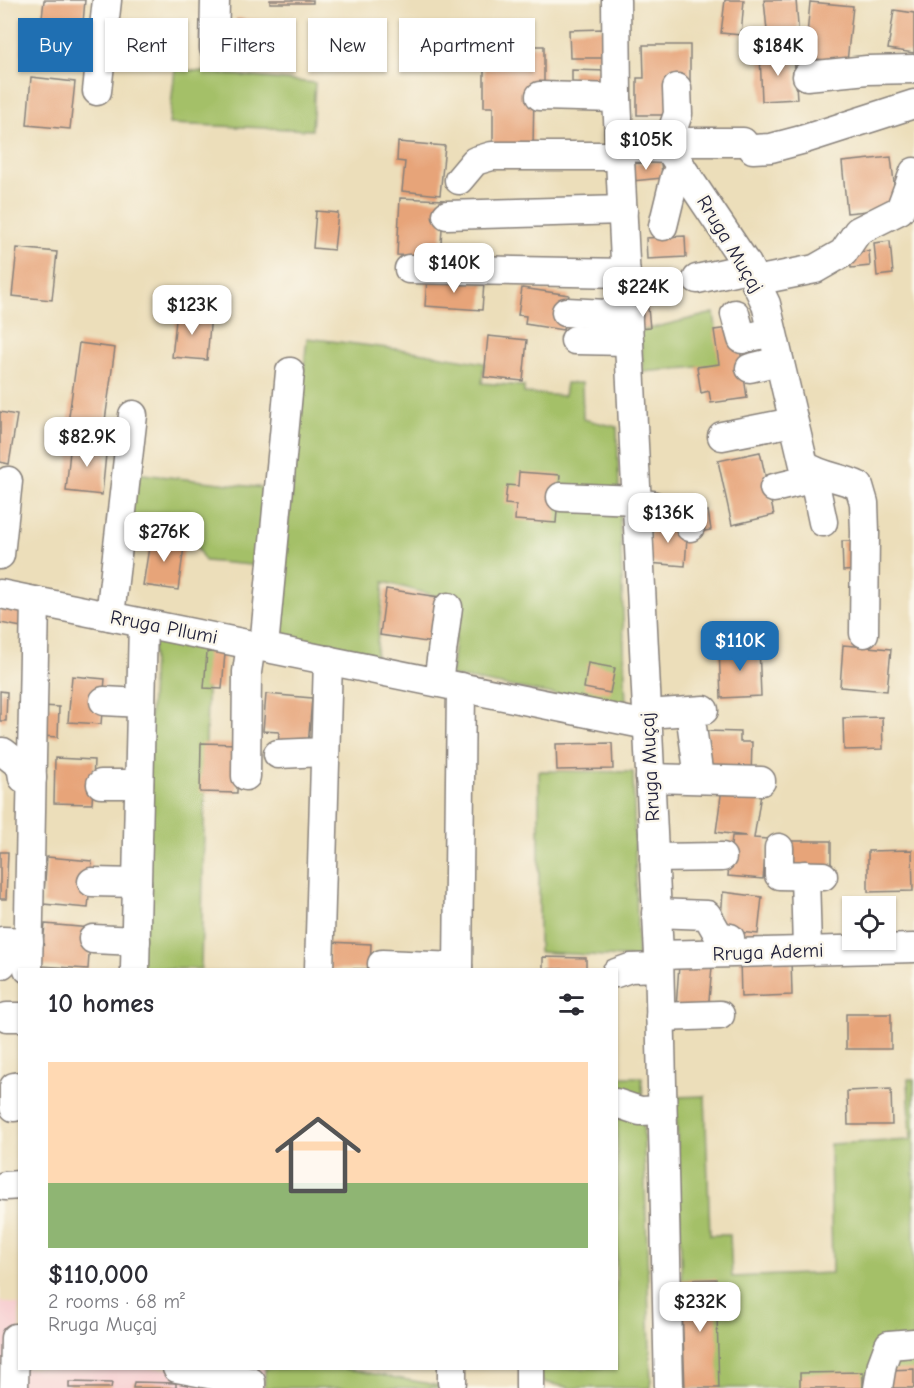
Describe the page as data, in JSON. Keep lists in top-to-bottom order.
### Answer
{
  "streets": {
    "street": ["Rruga Muçaj", "Rruga Pllumi", "Rruga Ademi"]
  },
  "crossings": [
    ["Rruga Muçaj", "Rruga Pllumi"],
    ["Rruga Muçaj", "Rruga Ademi"]
  ],
  "page": {
    "chip": [
      "Buy",
      "Rent",
      "Filters",
      "New",
      "Apartment"
    ],
    "price": [
      "$184K",
      "$105K",
      "$140K",
      "$224K",
      "$123K",
      "$82.9K",
      "$136K",
      "$276K",
      "$110K",
      "$232K"
    ],
    "heading": "10 homes",
    "list": [
      {
        "name": "$110,000",
        "note": "2 rooms · 68 m² · Rruga Muçaj"
      }
    ]
  }
}
